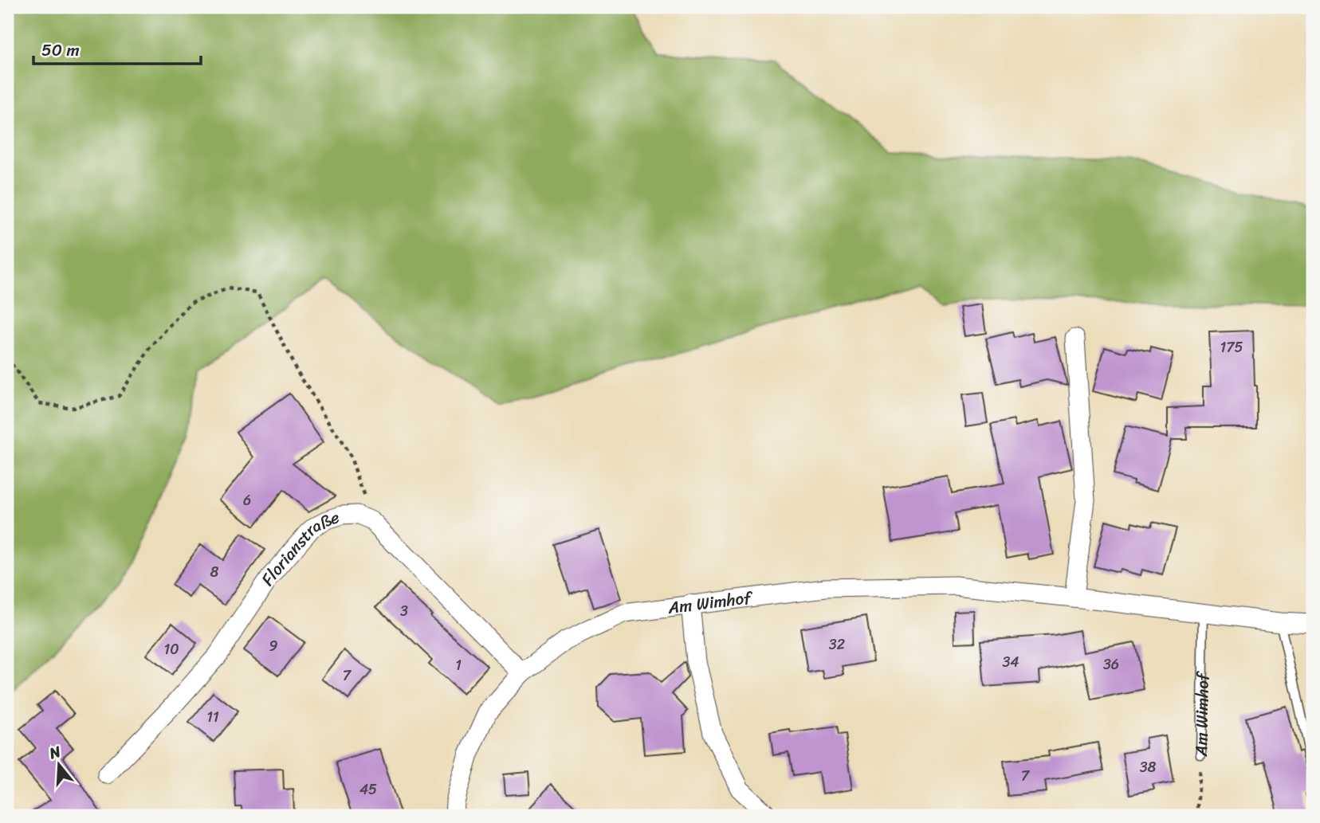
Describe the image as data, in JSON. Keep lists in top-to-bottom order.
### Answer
{
  "streets": {
    "street": ["Florianstraße", "Am Wimhof"]
  },
  "crossings": [
    ["Florianstraße", "Am Wimhof"]
  ],
  "house_numbers": [
    "175",
    "6",
    "8",
    "3",
    "32",
    "9",
    "10",
    "34",
    "36",
    "1",
    "7",
    "11",
    "38",
    "7",
    "45"
  ],
  "scale_bar": "50 m",
  "north": "top"
}
